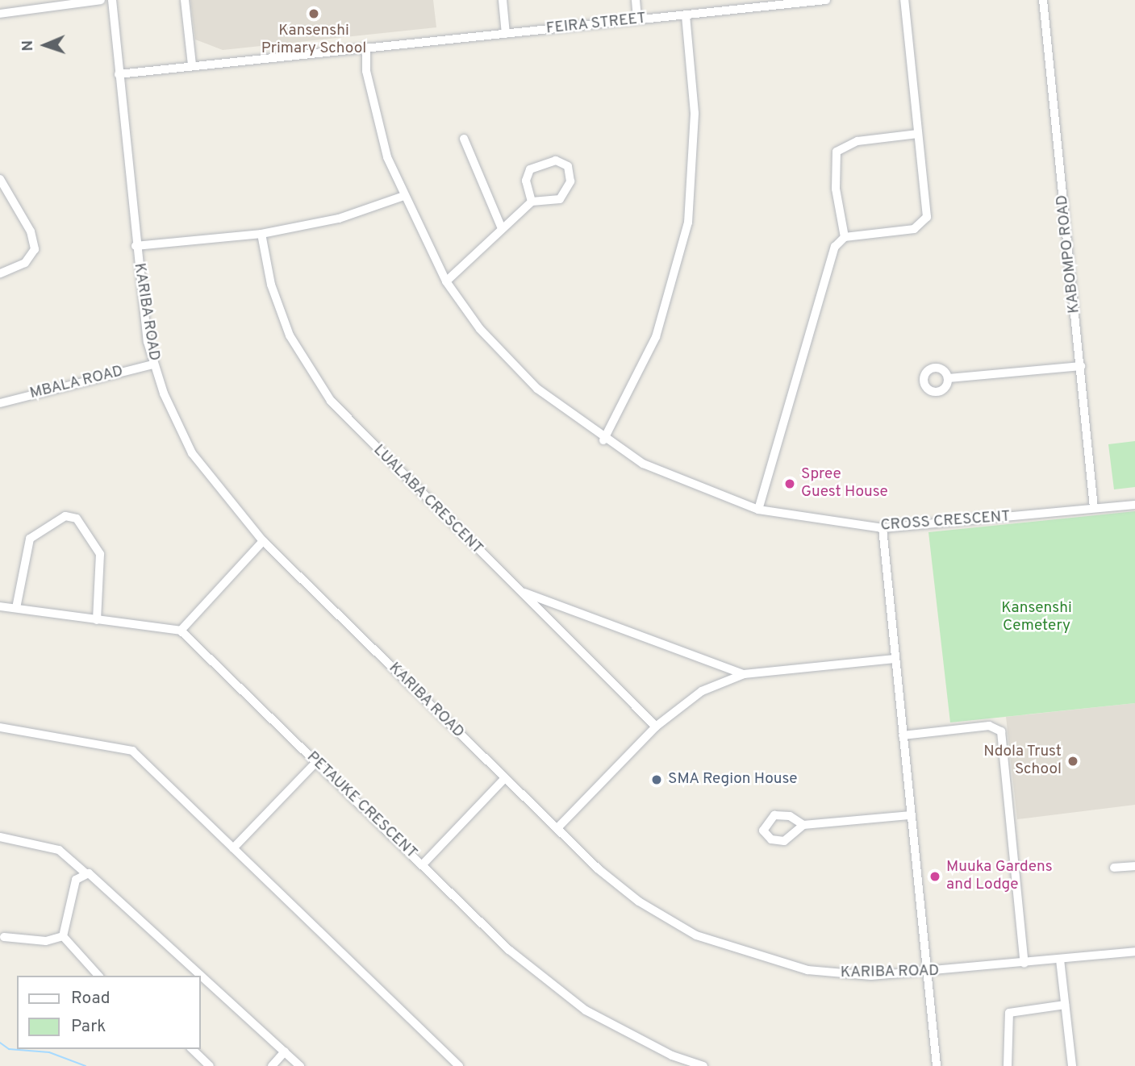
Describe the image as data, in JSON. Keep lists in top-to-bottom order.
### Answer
{
  "streets": {
    "street": [
      "FEIRA STREET",
      "KABOMPO ROAD",
      "KARIBA ROAD",
      "MBALA ROAD",
      "LUALABA CRESCENT",
      "CROSS CRESCENT",
      "PETAUKE CRESCENT"
    ]
  },
  "crossings": [
    ["FEIRA STREET", "KARIBA ROAD"],
    ["FEIRA STREET", "CROSS CRESCENT"],
    ["KABOMPO ROAD", "CROSS CRESCENT"],
    ["KARIBA ROAD", "MBALA ROAD"]
  ],
  "parks": ["Kansenshi Cemetery"],
  "places": [
    "Kansenshi Primary School",
    "Spree Guest House",
    "Ndola Trust School",
    "SMA Region House",
    "Muuka Gardens and Lodge"
  ],
  "legend": ["Road", "Park"],
  "north": "left"
}
